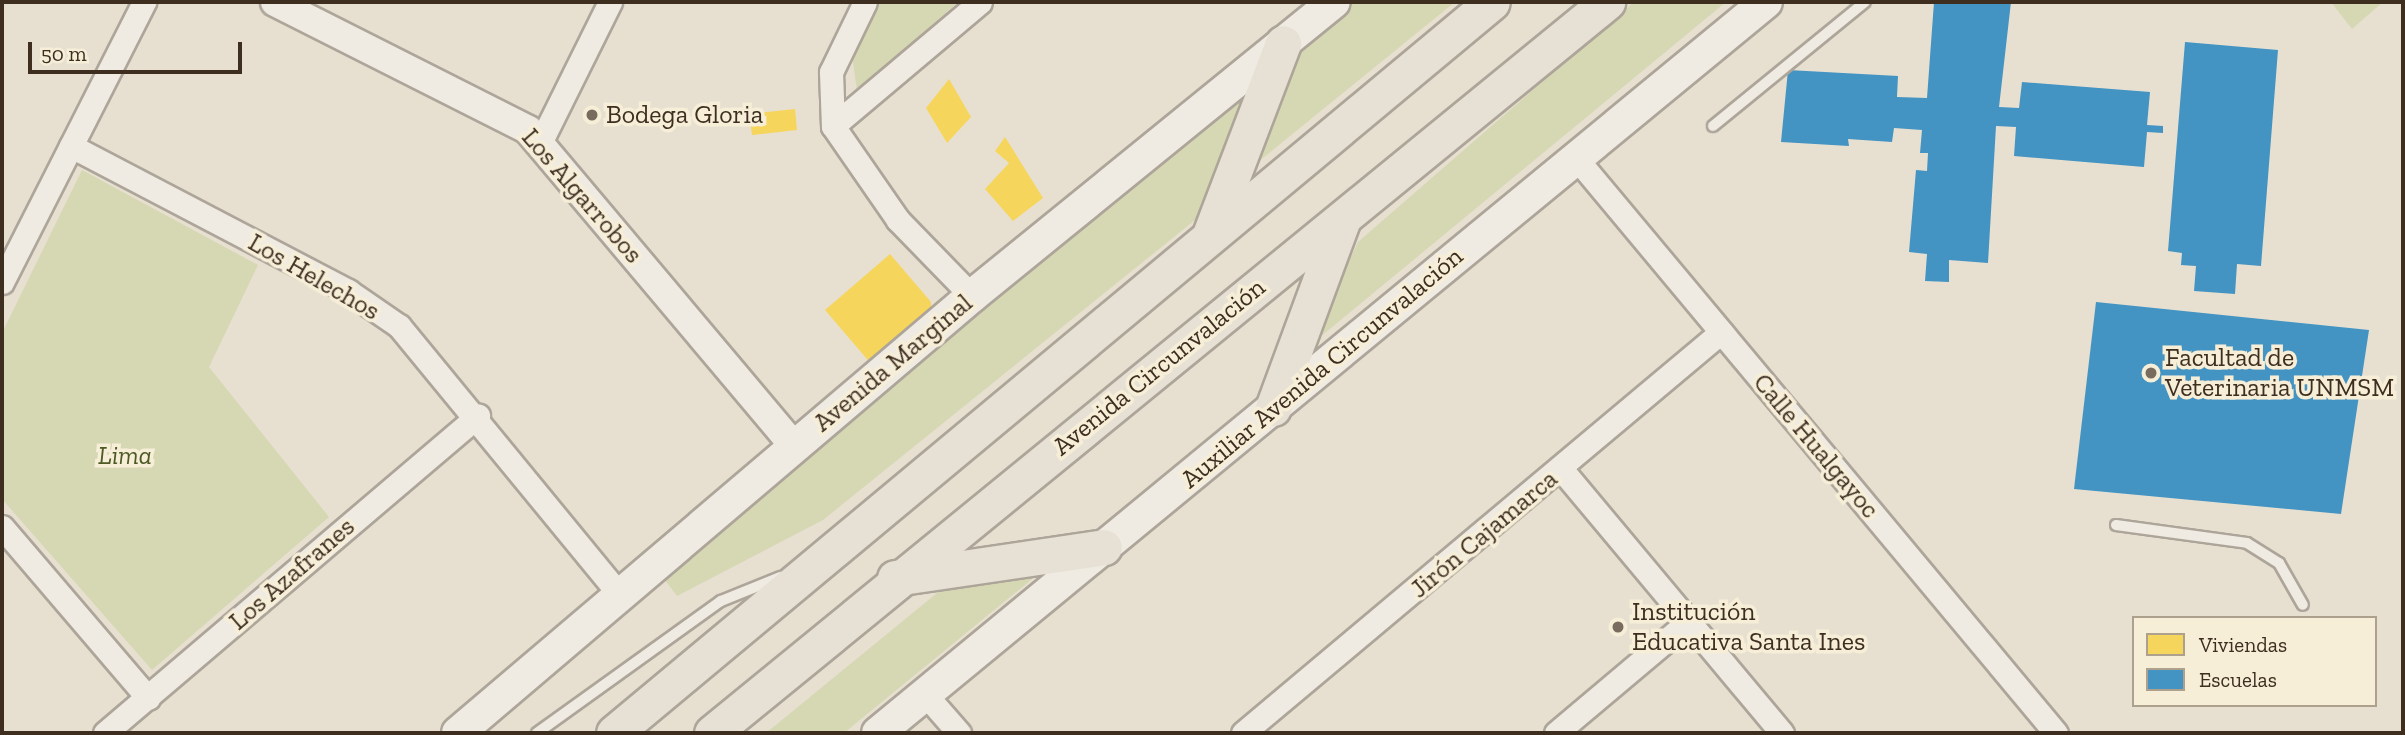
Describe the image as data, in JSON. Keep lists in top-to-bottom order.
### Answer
{
  "streets": {
    "main road": ["Avenida Marginal", "Avenida Circunvalación", "Auxiliar Avenida Circunvalación"],
    "street": [
      "Los Algarrobos",
      "Los Helechos",
      "Calle Hualgayoc",
      "Jirón Cajamarca",
      "Los Azafranes"
    ]
  },
  "crossings": [
    ["Los Algarrobos", "Avenida Marginal"],
    ["Los Helechos", "Avenida Marginal"],
    ["Los Helechos", "Los Azafranes"],
    ["Auxiliar Avenida Circunvalación", "Calle Hualgayoc"],
    ["Calle Hualgayoc", "Jirón Cajamarca"]
  ],
  "parks": ["Lima"],
  "places": ["Bodega Gloria", "Facultad de Veterinaria UNMSM", "Institución Educativa Santa Ines"],
  "legend": ["Viviendas", "Escuelas"],
  "scale_bar": "50 m"
}
